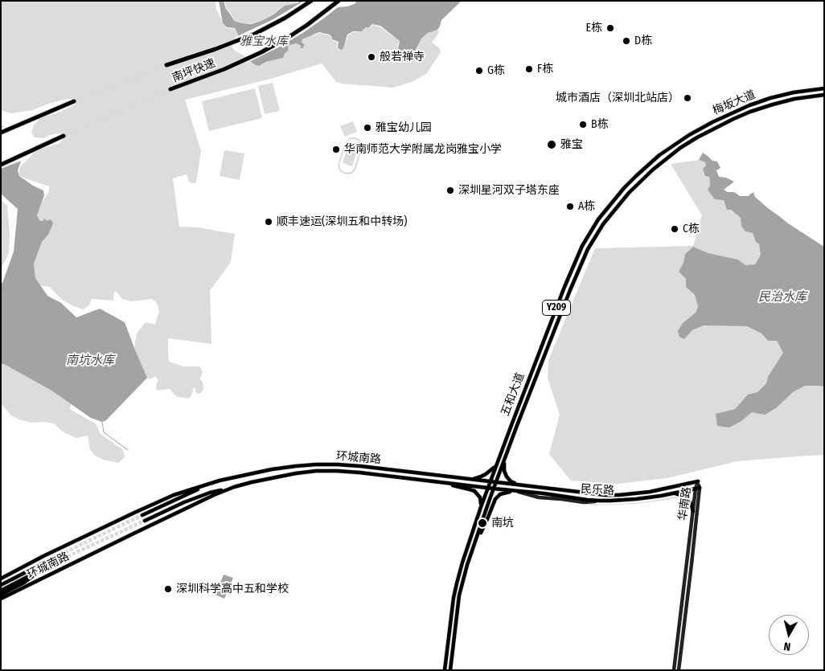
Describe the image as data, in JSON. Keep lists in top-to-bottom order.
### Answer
{
  "streets": {
    "highway": ["南坪快速"],
    "main road": [
      "梅坂大道",
      "Y209",
      "五和大道",
      "环城南路",
      "民乐路",
      "华南路"
    ]
  },
  "crossings": [
    ["梅坂大道", "五和大道"],
    ["五和大道", "环城南路"],
    ["五和大道", "民乐路"],
    ["环城南路", "民乐路"],
    ["民乐路", "华南路"]
  ],
  "water": ["雅宝水库", "民治水库", "南坑水库"],
  "places": [
    "E栋",
    "D栋",
    "般若禅寺",
    "F栋",
    "G栋",
    "城市酒店（深圳北站店）",
    "B栋",
    "雅宝幼儿园",
    "雅宝",
    "华南师范大学附属龙岗雅宝小学",
    "深圳星河双子塔东座",
    "A栋",
    "顺丰速运(深圳五和中转场)",
    "C栋",
    "南坑",
    "深圳科学高中五和学校"
  ],
  "north": "bottom"
}
